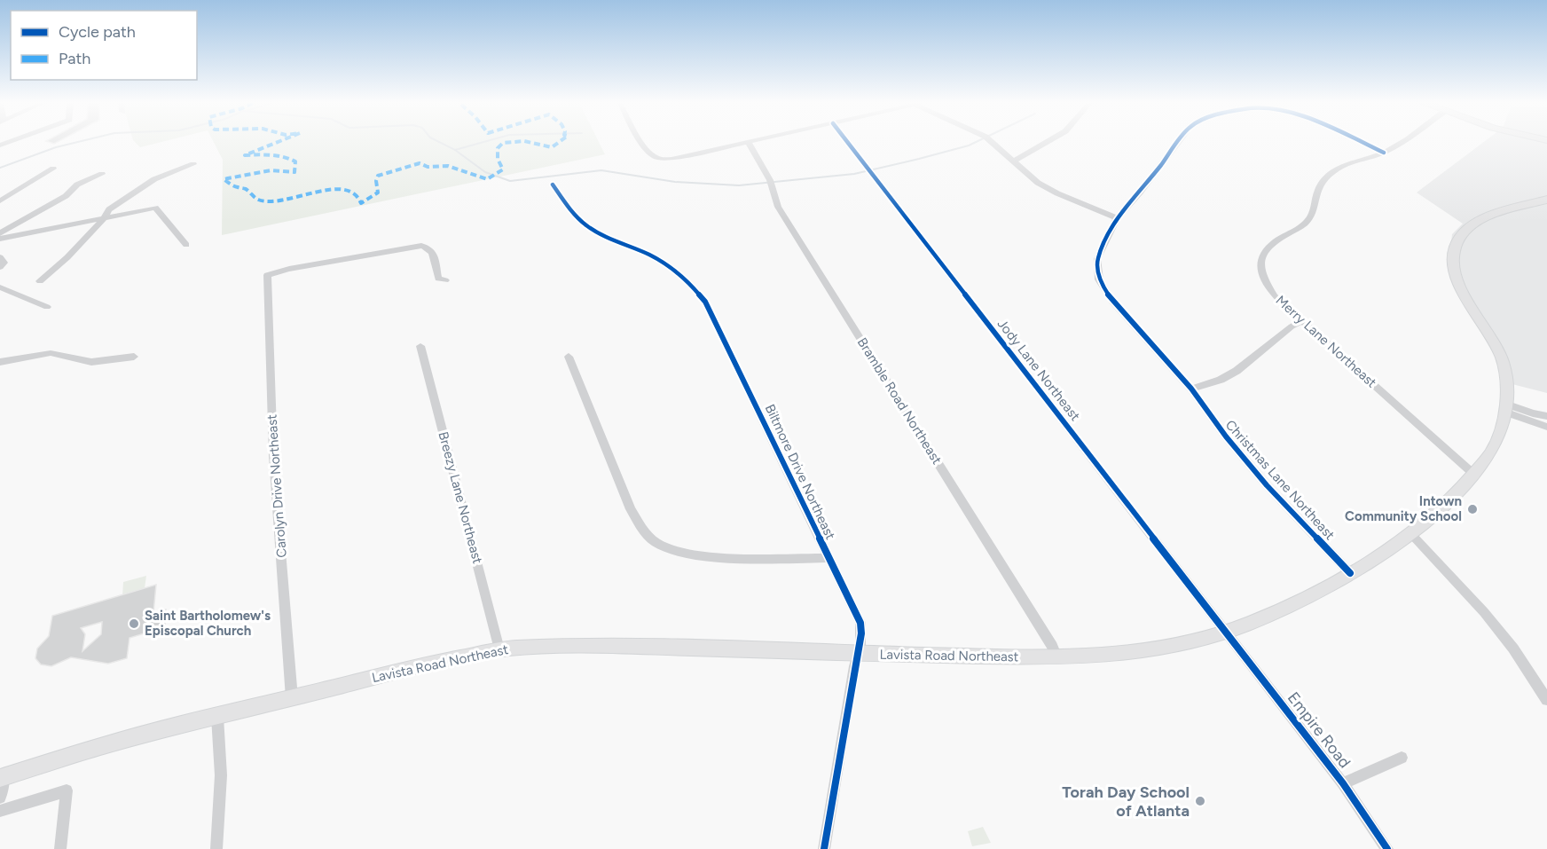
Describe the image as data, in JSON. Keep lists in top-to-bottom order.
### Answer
{
  "streets": {
    "main road": ["Lavista Road Northeast"],
    "street": [
      "Merry Lane Northeast",
      "Jody Lane Northeast",
      "Bramble Road Northeast",
      "Biltmore Drive Northeast",
      "Christmas Lane Northeast",
      "Carolyn Drive Northeast",
      "Breezy Lane Northeast",
      "Empire Road"
    ]
  },
  "crossings": [
    ["Merry Lane Northeast", "Christmas Lane Northeast"],
    ["Merry Lane Northeast", "Lavista Road Northeast"],
    ["Jody Lane Northeast", "Lavista Road Northeast"],
    ["Jody Lane Northeast", "Empire Road"],
    ["Bramble Road Northeast", "Lavista Road Northeast"],
    ["Biltmore Drive Northeast", "Lavista Road Northeast"],
    ["Christmas Lane Northeast", "Lavista Road Northeast"],
    ["Carolyn Drive Northeast", "Lavista Road Northeast"],
    ["Breezy Lane Northeast", "Lavista Road Northeast"],
    ["Lavista Road Northeast", "Empire Road"]
  ],
  "places": ["Intown Community School", "Saint Bartholomew's Episcopal Church", "Torah Day School of Atlanta"],
  "legend": ["Cycle path", "Path"]
}
